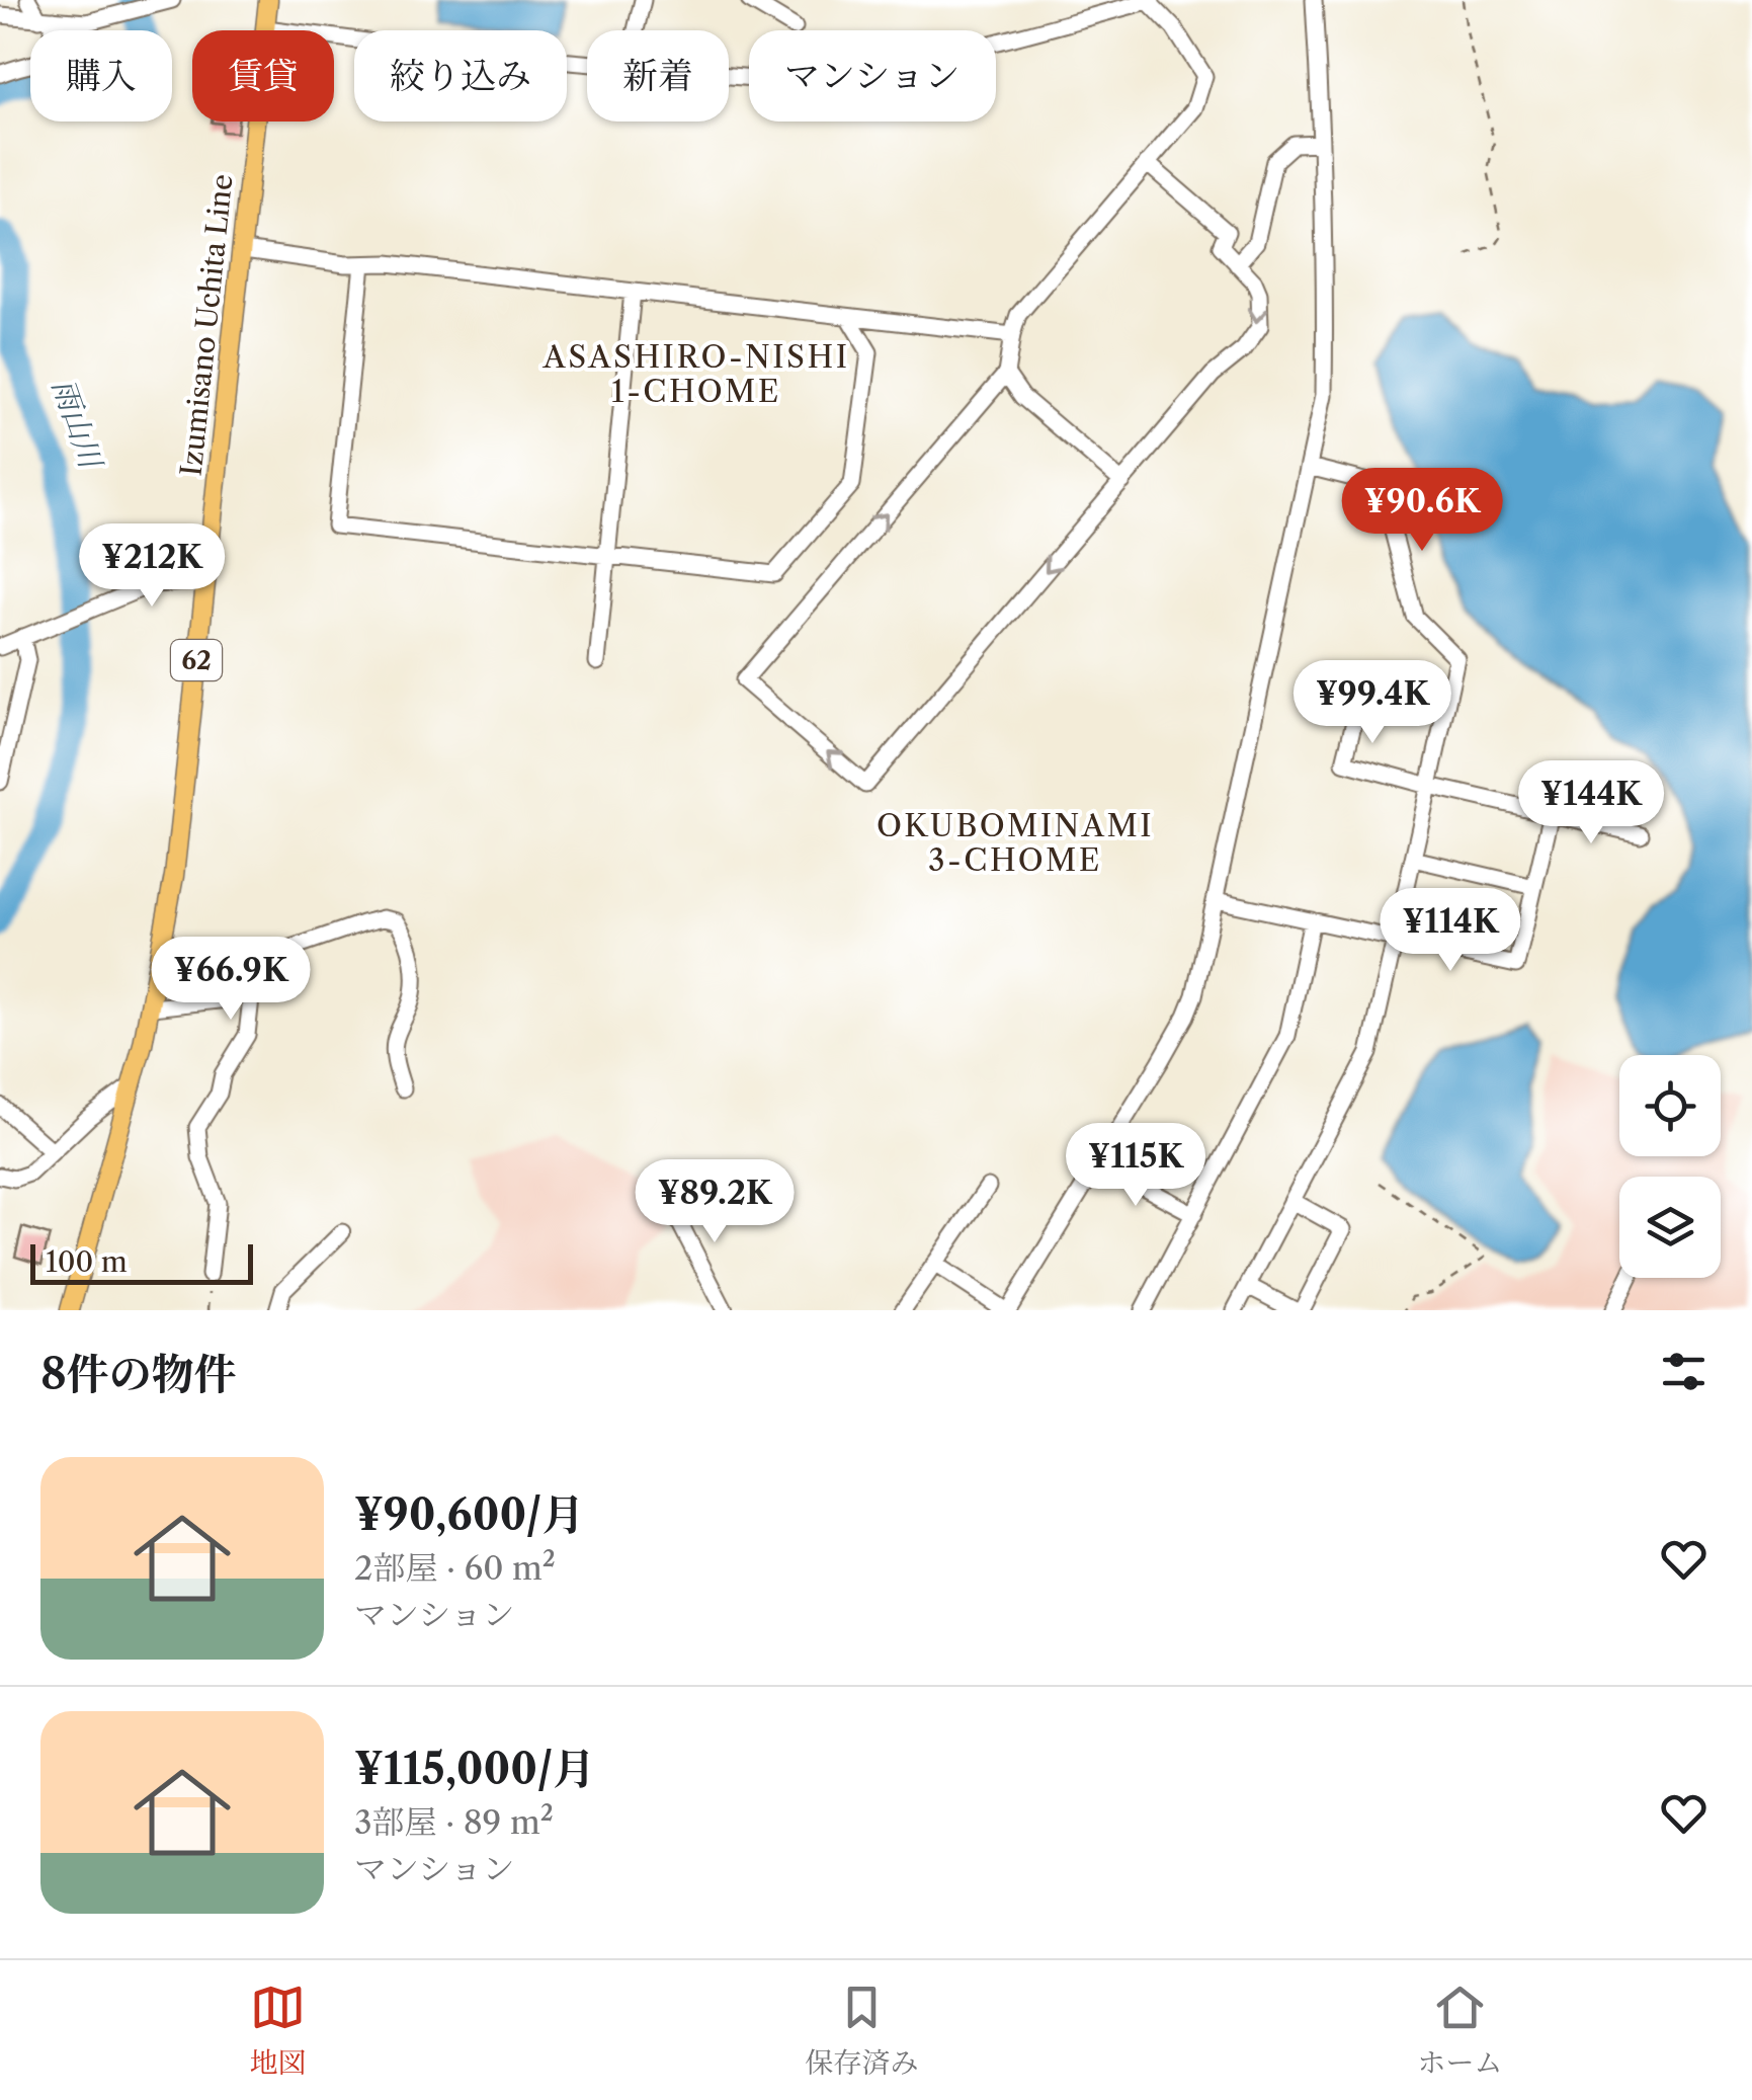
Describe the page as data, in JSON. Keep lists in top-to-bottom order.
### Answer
{
  "streets": {
    "main road": ["Izumisano Uchita Line", "62"]
  },
  "districts": ["ASASHIRO-NISHI 1-CHOME", "OKUBOMINAMI 3-CHOME"],
  "water": ["雨山川"],
  "scale_bar": "100 m",
  "page": {
    "chip": [
      "購入",
      "賃貸",
      "絞り込み",
      "新着",
      "マンション"
    ],
    "price": [
      "¥90.6K",
      "¥212K",
      "¥99.4K",
      "¥144K",
      "¥114K",
      "¥66.9K",
      "¥115K",
      "¥89.2K"
    ],
    "scale": "100 m",
    "heading": "8件の物件",
    "list": [
      {
        "name": "¥90,600/月",
        "note": "2部屋 · 60 m² · マンション"
      },
      {
        "name": "¥115,000/月",
        "note": "3部屋 · 89 m² · マンション"
      }
    ],
    "tabs": ["地図", "保存済み", "ホーム"]
  }
}
